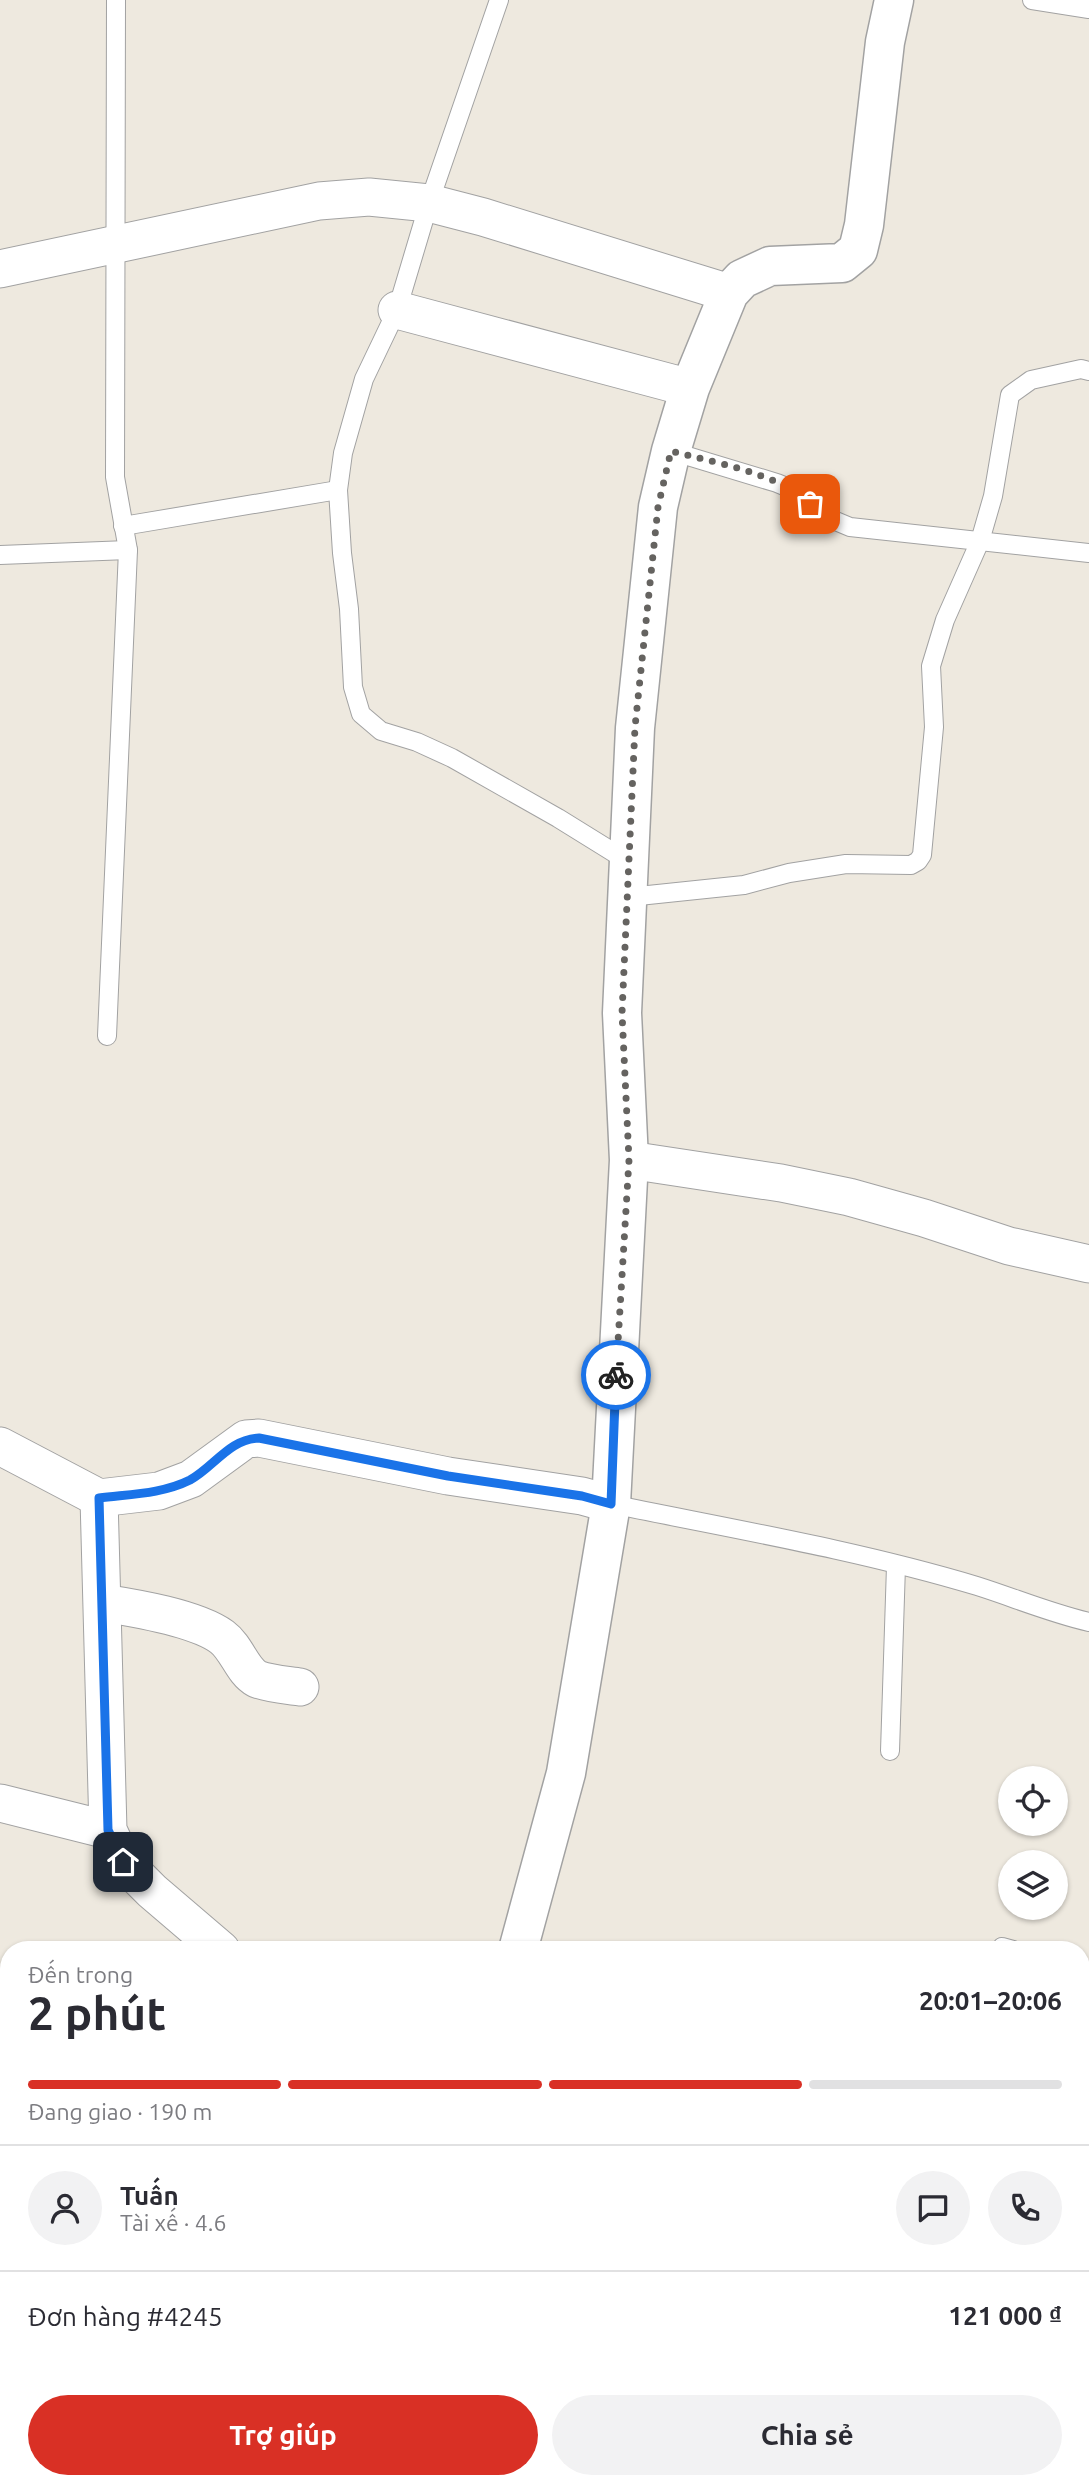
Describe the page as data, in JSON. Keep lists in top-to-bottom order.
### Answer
{
  "page": {
    "heading": ["2 phút", "Đến trong", "20:01–20:06"],
    "panel": [
      "Tuấn",
      "Tài xế · 4.6",
      "Đơn hàng #4245",
      "121 000 ₫"
    ],
    "bar": "Đang giao · 190 m",
    "buttons": ["Trợ giúp", "Chia sẻ"]
  }
}
